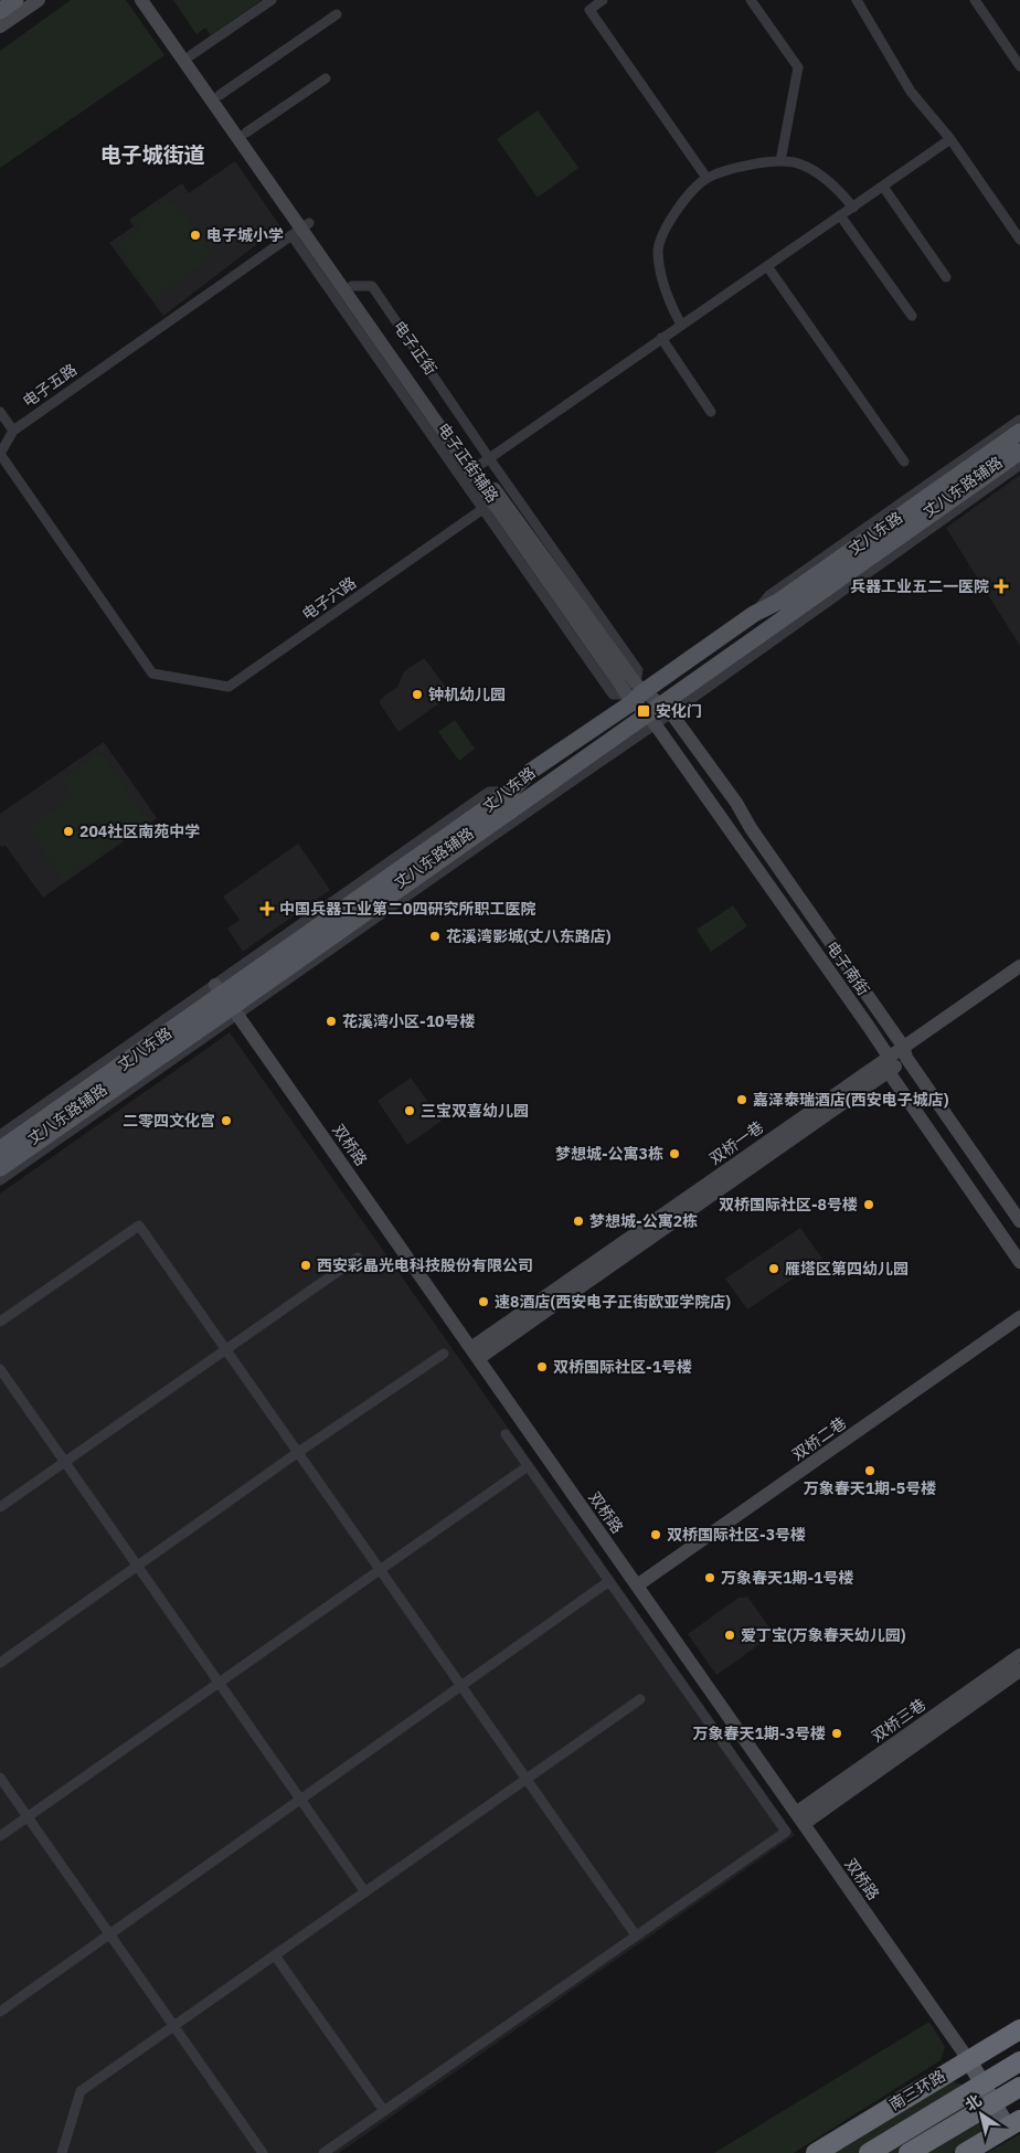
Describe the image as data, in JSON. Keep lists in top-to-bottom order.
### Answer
{
  "streets": {
    "highway": ["南三环路"],
    "main road": ["丈八东路"],
    "street": [
      "电子正街",
      "电子五路",
      "电子正街辅路",
      "丈八东路辅路",
      "电子六路",
      "电子南街",
      "双桥一巷",
      "双桥路",
      "双桥二巷",
      "双桥三巷"
    ]
  },
  "crossings": [
    ["电子正街", "电子五路"],
    ["电子正街", "电子正街辅路"],
    ["电子正街", "丈八东路"],
    ["电子正街", "电子六路"],
    ["电子正街", "电子南街"],
    ["电子五路", "电子正街辅路"],
    ["电子五路", "电子六路"],
    ["电子正街辅路", "电子六路"],
    ["丈八东路辅路", "丈八东路"],
    ["丈八东路辅路", "双桥路"],
    ["丈八东路", "电子南街"],
    ["丈八东路", "双桥路"],
    ["电子南街", "双桥一巷"],
    ["双桥一巷", "双桥路"],
    ["双桥路", "双桥二巷"],
    ["双桥路", "双桥三巷"],
    ["双桥路", "南三环路"]
  ],
  "districts": ["电子城街道"],
  "places": {
    "other": [
      "电子城小学",
      "钟机幼儿园",
      "204社区南苑中学",
      "花溪湾影城(丈八东路店)",
      "花溪湾小区-10号楼",
      "嘉泽泰瑞酒店(西安电子城店)",
      "三宝双喜幼儿园",
      "二零四文化宫",
      "梦想城-公寓3栋",
      "双桥国际社区-8号楼",
      "梦想城-公寓2栋",
      "西安彩晶光电科技股份有限公司",
      "雁塔区第四幼儿园",
      "速8酒店(西安电子正街欧亚学院店)",
      "双桥国际社区-1号楼",
      "万象春天1期-5号楼",
      "双桥国际社区-3号楼",
      "万象春天1期-1号楼",
      "爱丁宝(万象春天幼儿园)",
      "万象春天1期-3号楼"
    ],
    "health": ["兵器工业五二一医院", "中国兵器工业第二0四研究所职工医院"],
    "transit": ["安化门"]
  },
  "north": "top left"
}
